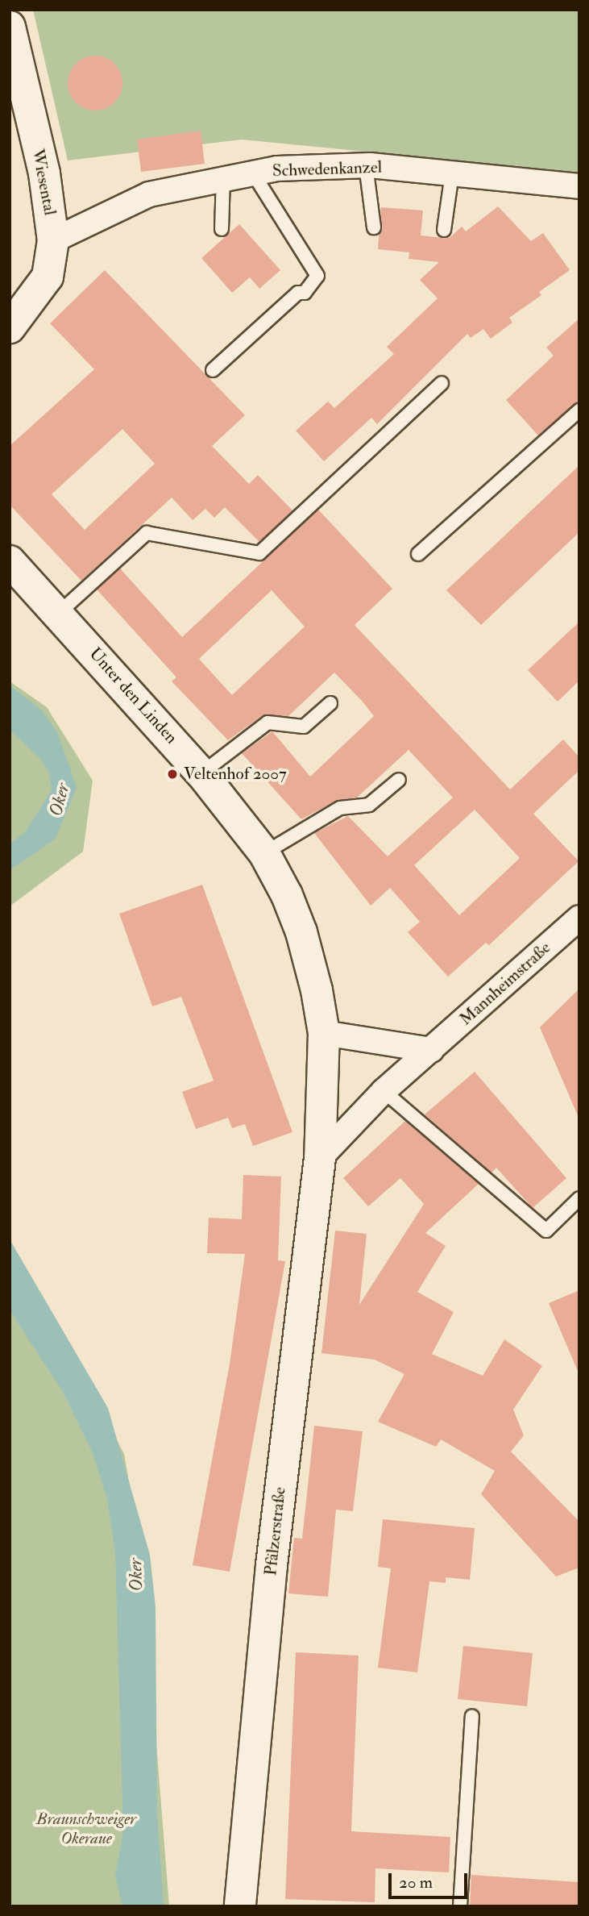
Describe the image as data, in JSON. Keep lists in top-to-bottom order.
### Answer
{
  "streets": {
    "street": [
      "Schwedenkanzel",
      "Wiesental",
      "Unter den Linden",
      "Mannheimstraße",
      "Pfälzerstraße"
    ]
  },
  "crossings": [
    ["Schwedenkanzel", "Wiesental"],
    ["Unter den Linden", "Mannheimstraße"],
    ["Unter den Linden", "Pfälzerstraße"],
    ["Mannheimstraße", "Pfälzerstraße"]
  ],
  "water": ["Oker"],
  "parks": ["Braunschweiger Okeraue"],
  "places": ["Veltenhof 2007"],
  "scale_bar": "20 m"
}
